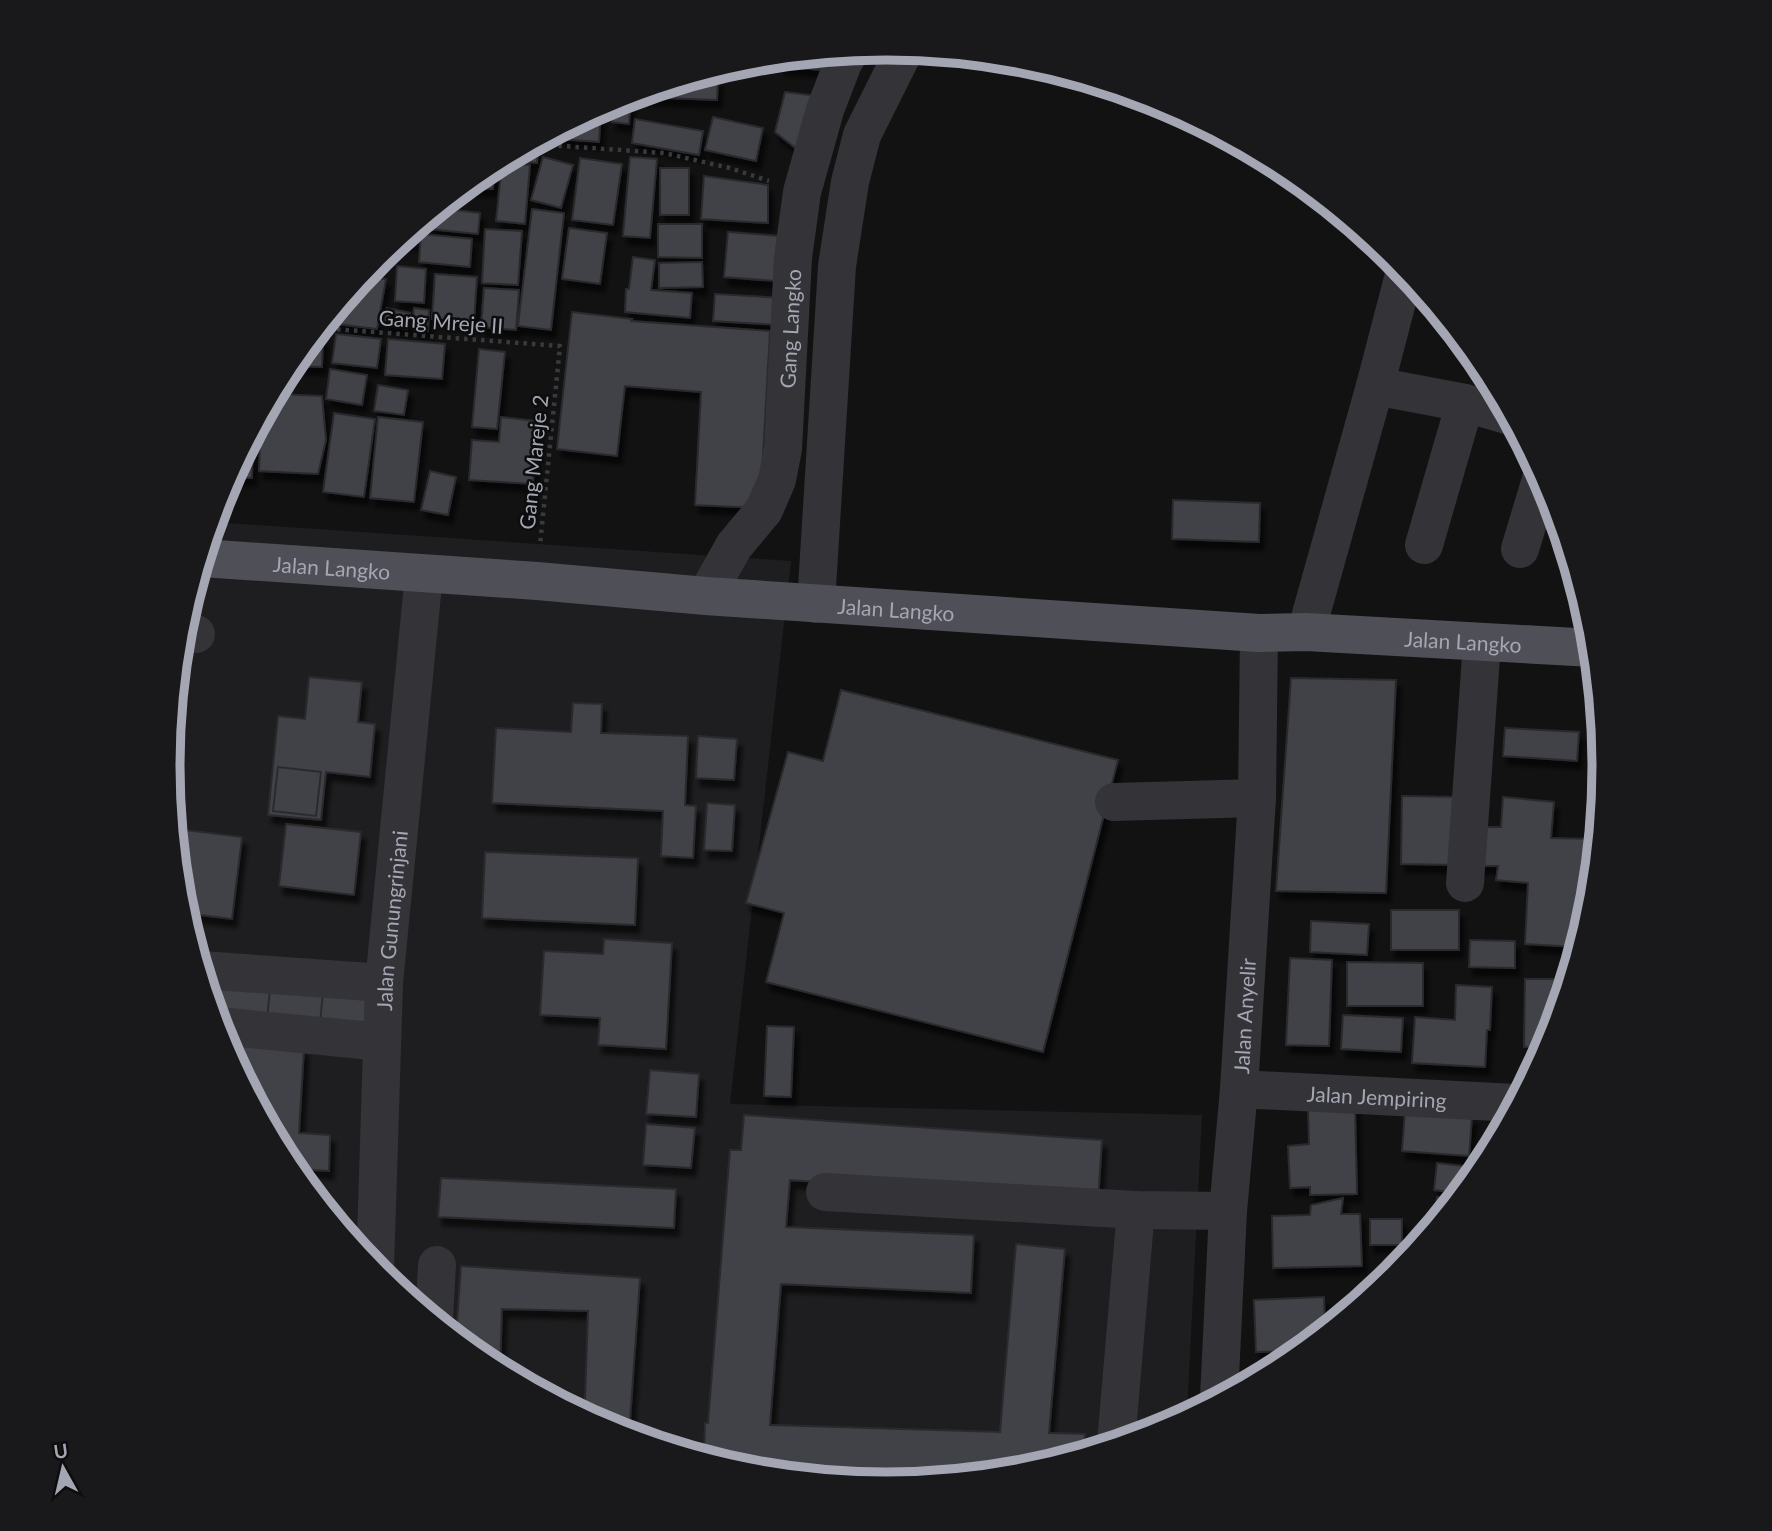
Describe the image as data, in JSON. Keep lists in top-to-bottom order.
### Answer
{
  "streets": {
    "main road": ["Jalan Langko"],
    "street": [
      "Gang Langko",
      "Jalan Gunungrinjani",
      "Jalan Anyelir",
      "Jalan Jempiring"
    ],
    "path": ["Gang Mreje II", "Gang Mareje 2"]
  },
  "crossings": [
    ["Gang Mreje II", "Gang Mareje 2"],
    ["Gang Langko", "Jalan Langko"],
    ["Gang Mareje 2", "Jalan Langko"],
    ["Jalan Langko", "Jalan Gunungrinjani"],
    ["Jalan Langko", "Jalan Anyelir"],
    ["Jalan Anyelir", "Jalan Jempiring"]
  ],
  "north": "top"
}
